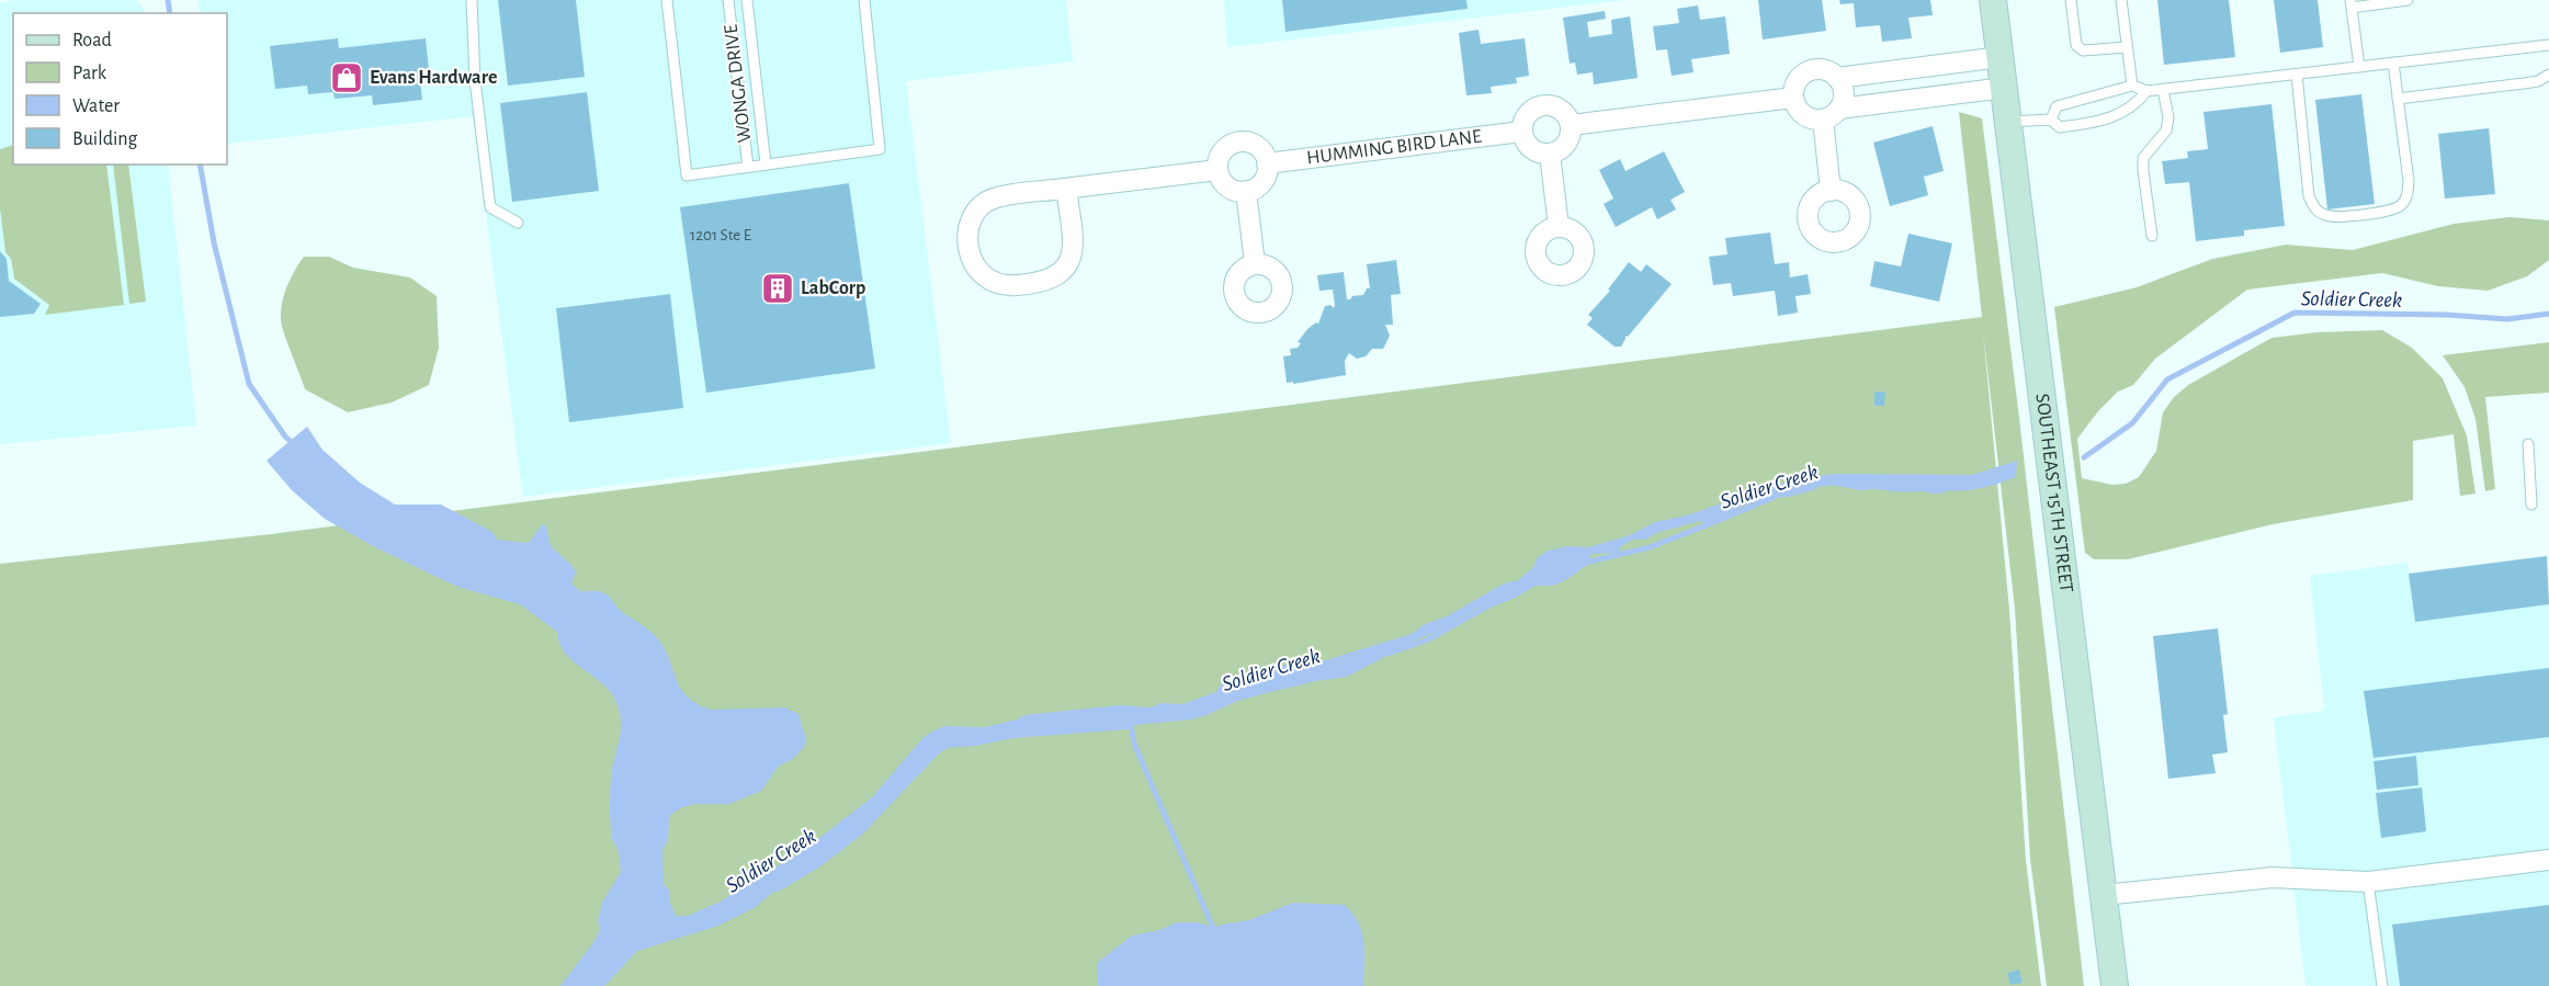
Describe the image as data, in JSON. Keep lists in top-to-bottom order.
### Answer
{
  "streets": {
    "main road": ["SOUTHEAST 15TH STREET"],
    "street": ["HUMMING BIRD LANE"],
    "lane": ["WONGA DRIVE"]
  },
  "water": ["Soldier Creek"],
  "places": {
    "shop": ["Evans Hardware"],
    "building": ["LabCorp"]
  },
  "house_numbers": ["1201 Ste E"],
  "legend": [
    "Road",
    "Park",
    "Water",
    "Building"
  ]
}
